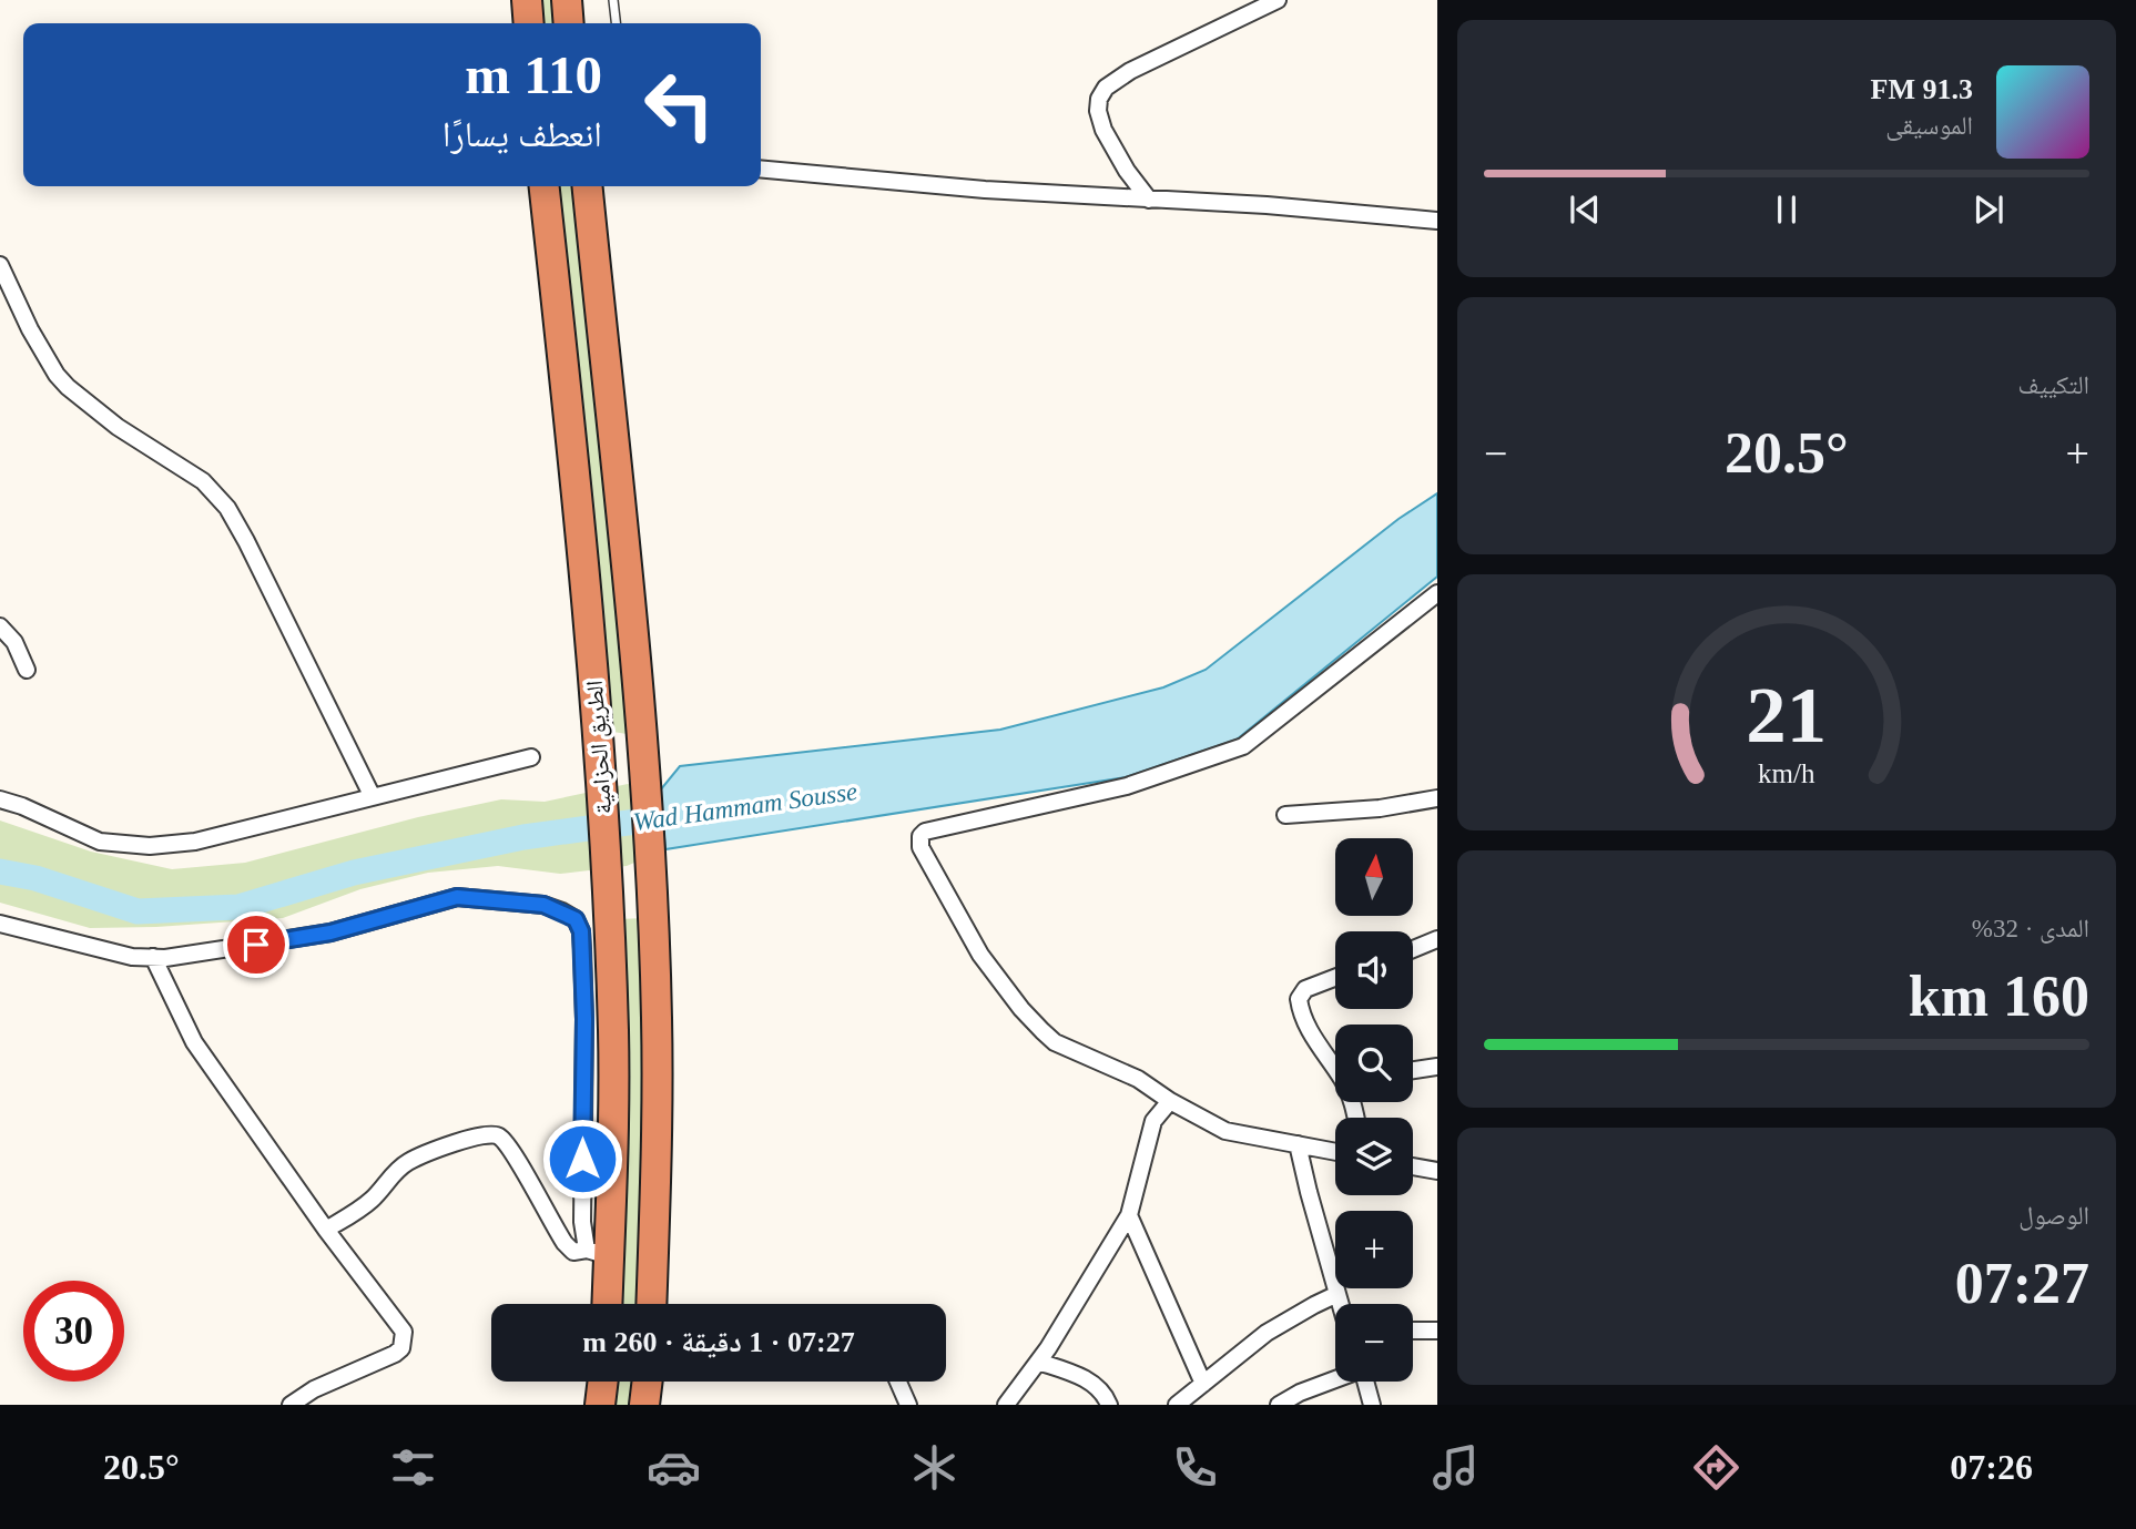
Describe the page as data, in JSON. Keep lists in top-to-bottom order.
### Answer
{
  "streets": {
    "highway": ["الطريق الحزامية"]
  },
  "water": ["Wad Hammam Sousse"],
  "north": "top",
  "page": {
    "turn": ["110 m", "انعطف يسارًا"],
    "song": ["91.3 FM", "الموسيقى"],
    "tile": [
      "التكييف",
      ["المدى · 32%", "160 km"],
      ["الوصول", "07:27"]
    ],
    "heat": ["−", "20.5°", "+"],
    "map_buttons": ["+", "−"],
    "limit": "30",
    "trip": "07:27 · 1 دقيقة · 260 m",
    "tabs": ["07:26", "20.5°"],
    "gauge": ["21", "km/h"]
  }
}
